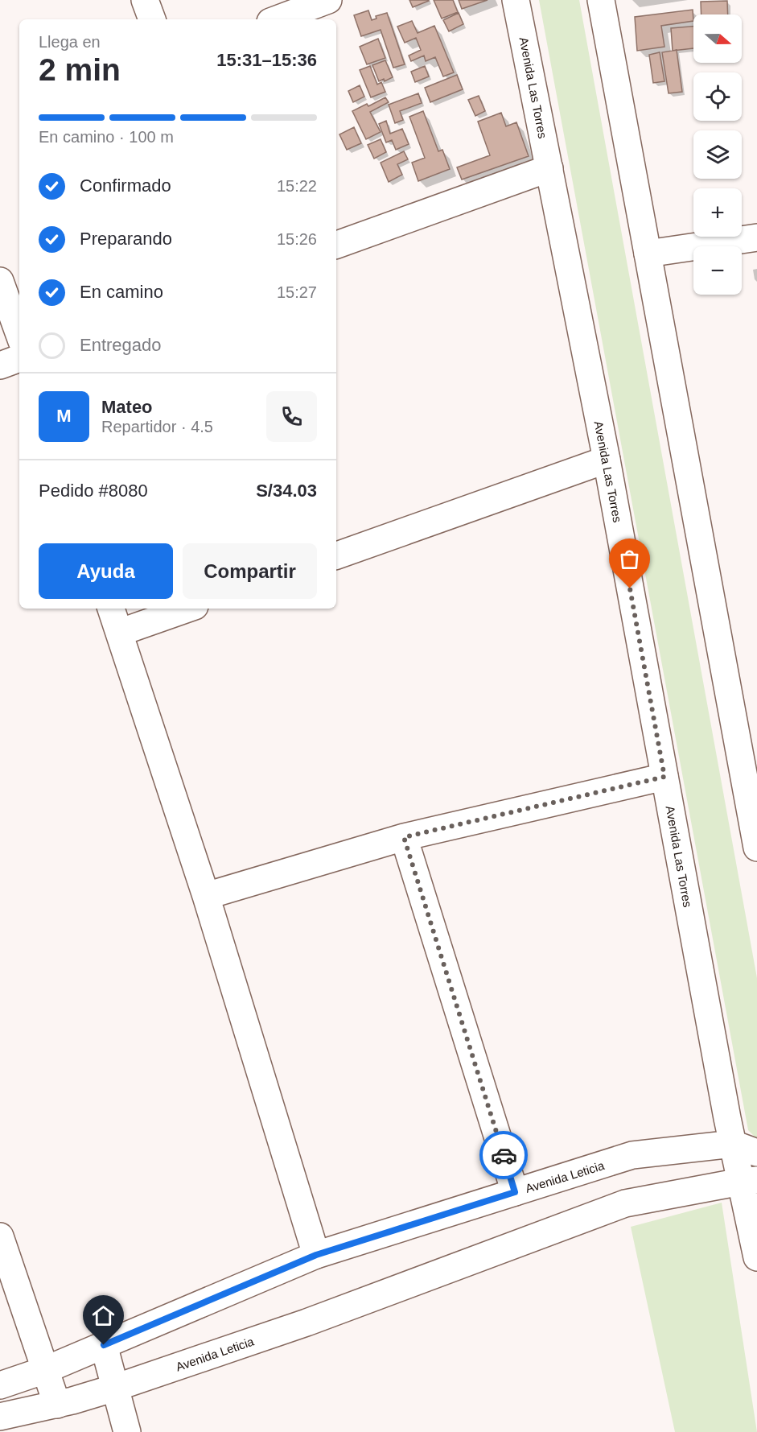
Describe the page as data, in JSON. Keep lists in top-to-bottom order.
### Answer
{
  "streets": {
    "street": ["Avenida Las Torres", "Avenida Leticia"]
  },
  "crossings": [
    ["Avenida Las Torres", "Avenida Leticia"]
  ],
  "north": "right",
  "page": {
    "map_buttons": ["+", "−"],
    "heading": ["2 min", "Llega en", "15:31–15:36"],
    "panel": [
      "Mateo",
      "Repartidor · 4.5",
      "Pedido #8080",
      "S/34.03"
    ],
    "bar": "En camino · 100 m",
    "list": [
      ["Confirmado", "15:22"],
      ["Preparando", "15:26"],
      ["En camino", "15:27"],
      "Entregado"
    ],
    "round": "M",
    "buttons": ["Ayuda", "Compartir"]
  }
}
